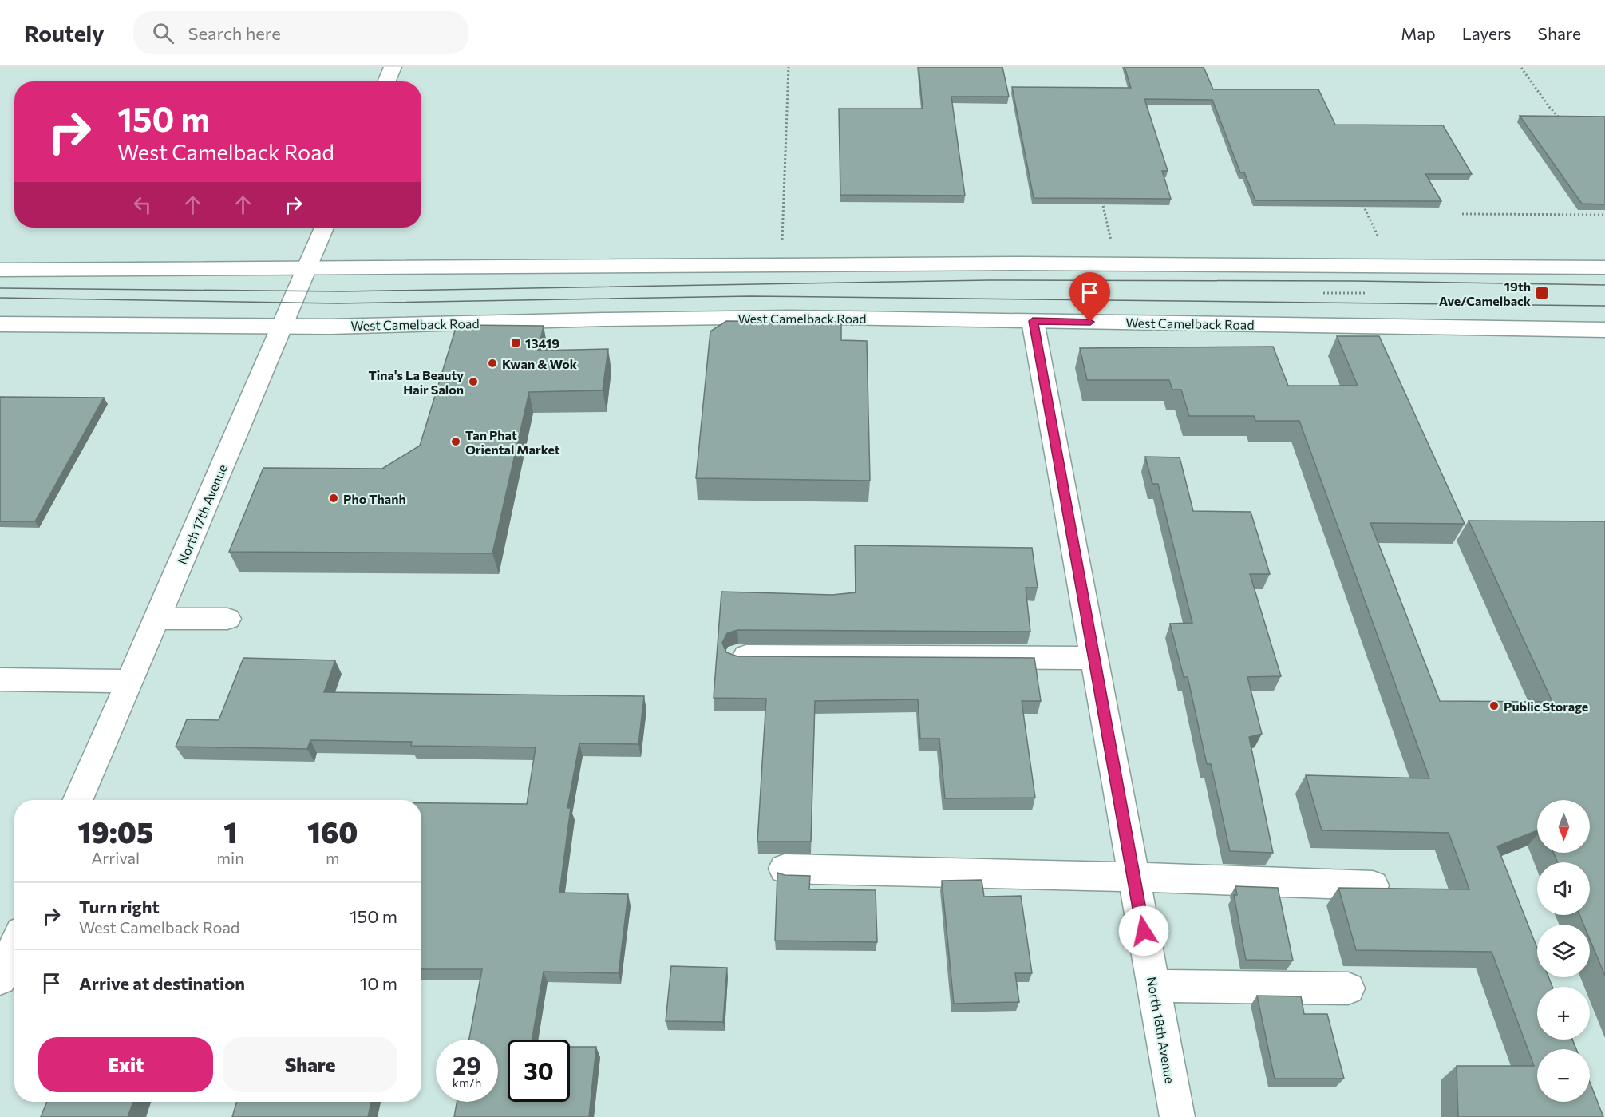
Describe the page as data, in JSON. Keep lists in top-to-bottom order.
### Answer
{
  "streets": {
    "main road": ["West Camelback Road", "North 17th Avenue", "North 18th Avenue"]
  },
  "crossings": [
    ["West Camelback Road", "North 17th Avenue"],
    ["West Camelback Road", "North 18th Avenue"]
  ],
  "places": {
    "transit": ["19th Ave/Camelback", "13419"],
    "other": [
      "Kwan & Wok",
      "Tina's La Beauty Hair Salon",
      "Tan Phat Oriental Market",
      "Pho Thanh",
      "Public Storage"
    ]
  },
  "north": "bottom",
  "page": {
    "header": "Routely",
    "search": "Search here",
    "nav": ["Map", "Layers", "Share"],
    "turn": ["150 m", "West Camelback Road"],
    "map_buttons": ["+", "−"],
    "eta": [
      "19:05",
      "Arrival",
      "1",
      "min",
      "160",
      "m"
    ],
    "list": [
      {
        "name": "Turn right",
        "note": "West Camelback Road",
        "value": "150 m"
      },
      {
        "name": "Arrive at destination",
        "value": "10 m"
      }
    ],
    "buttons": ["Exit", "Share"],
    "speed": "29 km/h",
    "limit": "30"
  }
}
